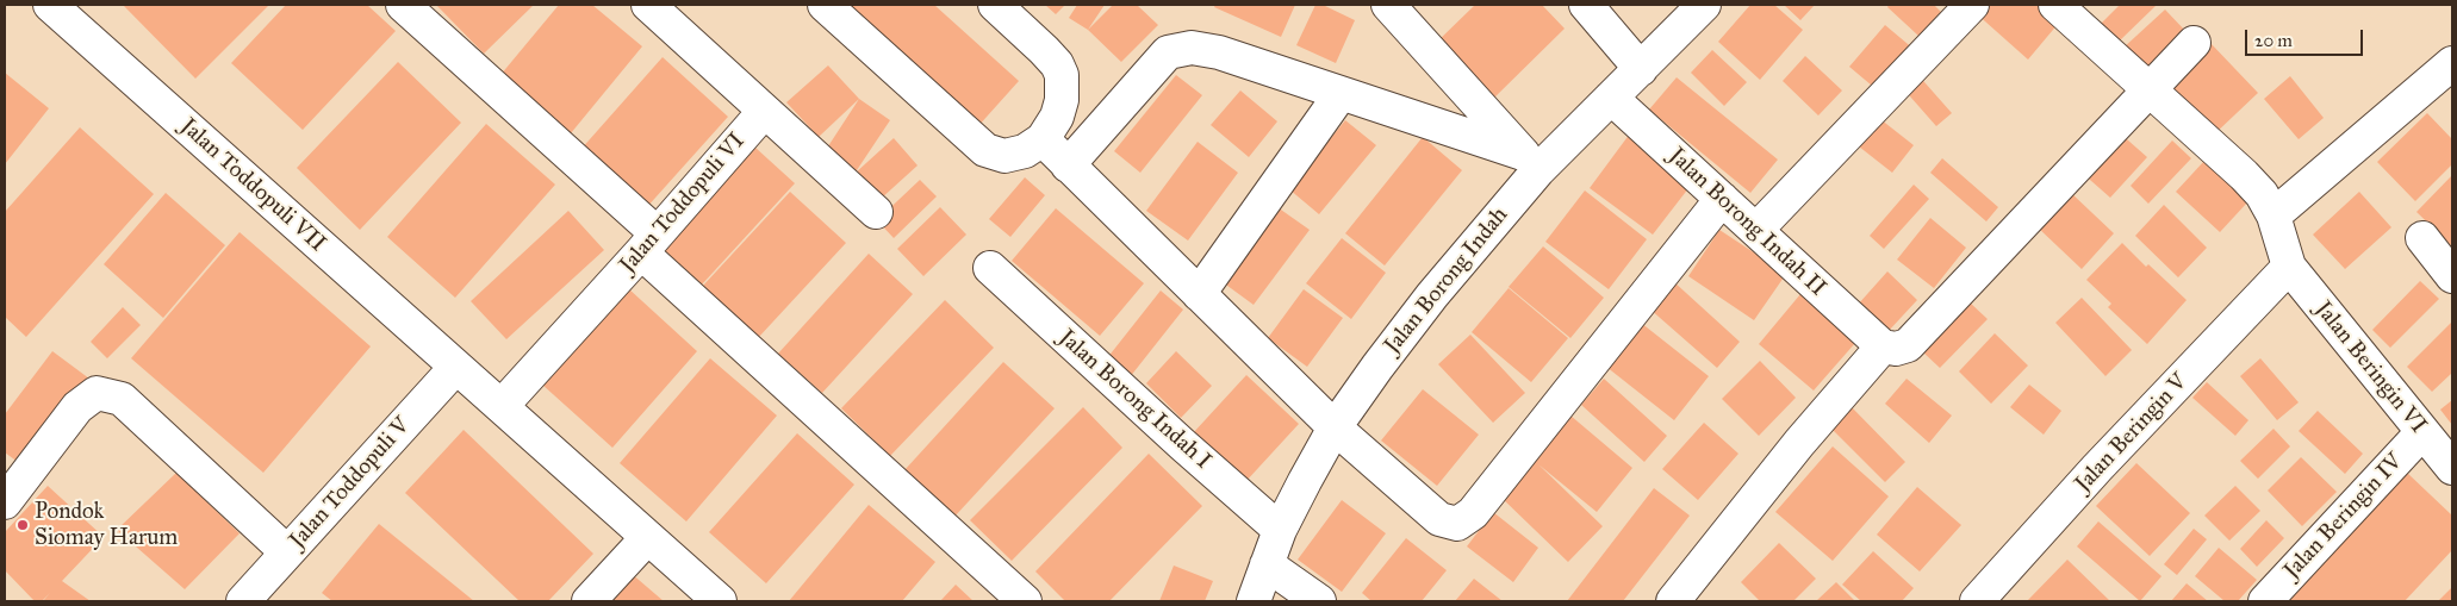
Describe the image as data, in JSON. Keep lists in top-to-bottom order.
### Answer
{
  "streets": {
    "street": [
      "Jalan Toddopuli VII",
      "Jalan Toddopuli VI",
      "Jalan Borong Indah II",
      "Jalan Borong Indah",
      "Jalan Beringin VI",
      "Jalan Borong Indah I",
      "Jalan Beringin V",
      "Jalan Toddopuli V",
      "Jalan Beringin IV"
    ]
  },
  "crossings": [
    ["Jalan Toddopuli VII", "Jalan Toddopuli V"],
    ["Jalan Borong Indah II", "Jalan Borong Indah"],
    ["Jalan Borong Indah", "Jalan Borong Indah I"],
    ["Jalan Beringin VI", "Jalan Beringin V"],
    ["Jalan Beringin VI", "Jalan Beringin IV"]
  ],
  "places": ["Pondok Siomay Harum"],
  "scale_bar": "20 m"
}
